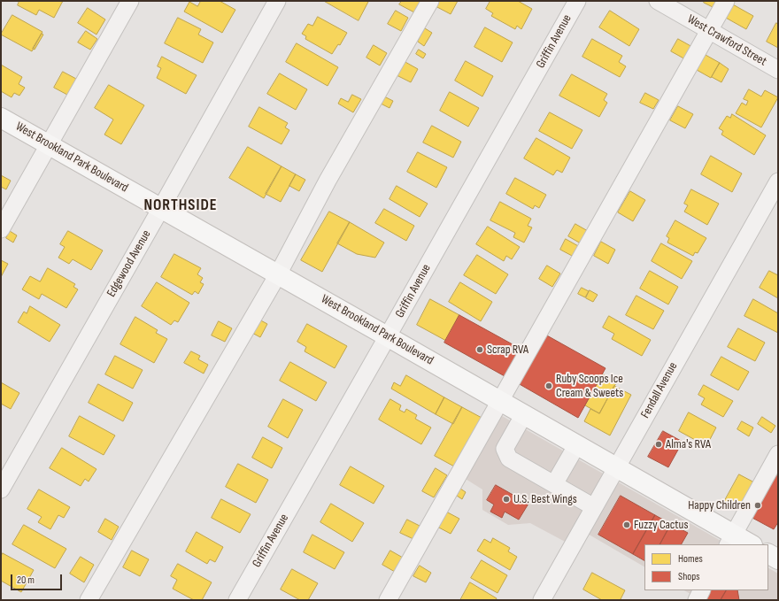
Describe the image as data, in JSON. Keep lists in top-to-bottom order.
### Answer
{
  "streets": {
    "main road": ["West Brookland Park Boulevard"],
    "street": [
      "West Crawford Street",
      "Griffin Avenue",
      "Edgewood Avenue",
      "Fendall Avenue"
    ]
  },
  "crossings": [
    ["Griffin Avenue", "West Brookland Park Boulevard"],
    ["West Brookland Park Boulevard", "Edgewood Avenue"],
    ["West Brookland Park Boulevard", "Fendall Avenue"]
  ],
  "districts": ["NORTHSIDE"],
  "places": [
    "Scrap RVA",
    "Ruby Scoops Ice Cream & Sweets",
    "Alma's RVA",
    "U.S. Best Wings",
    "Happy Children",
    "Fuzzy Cactus"
  ],
  "legend": ["Homes", "Shops"],
  "scale_bar": "20 m"
}
